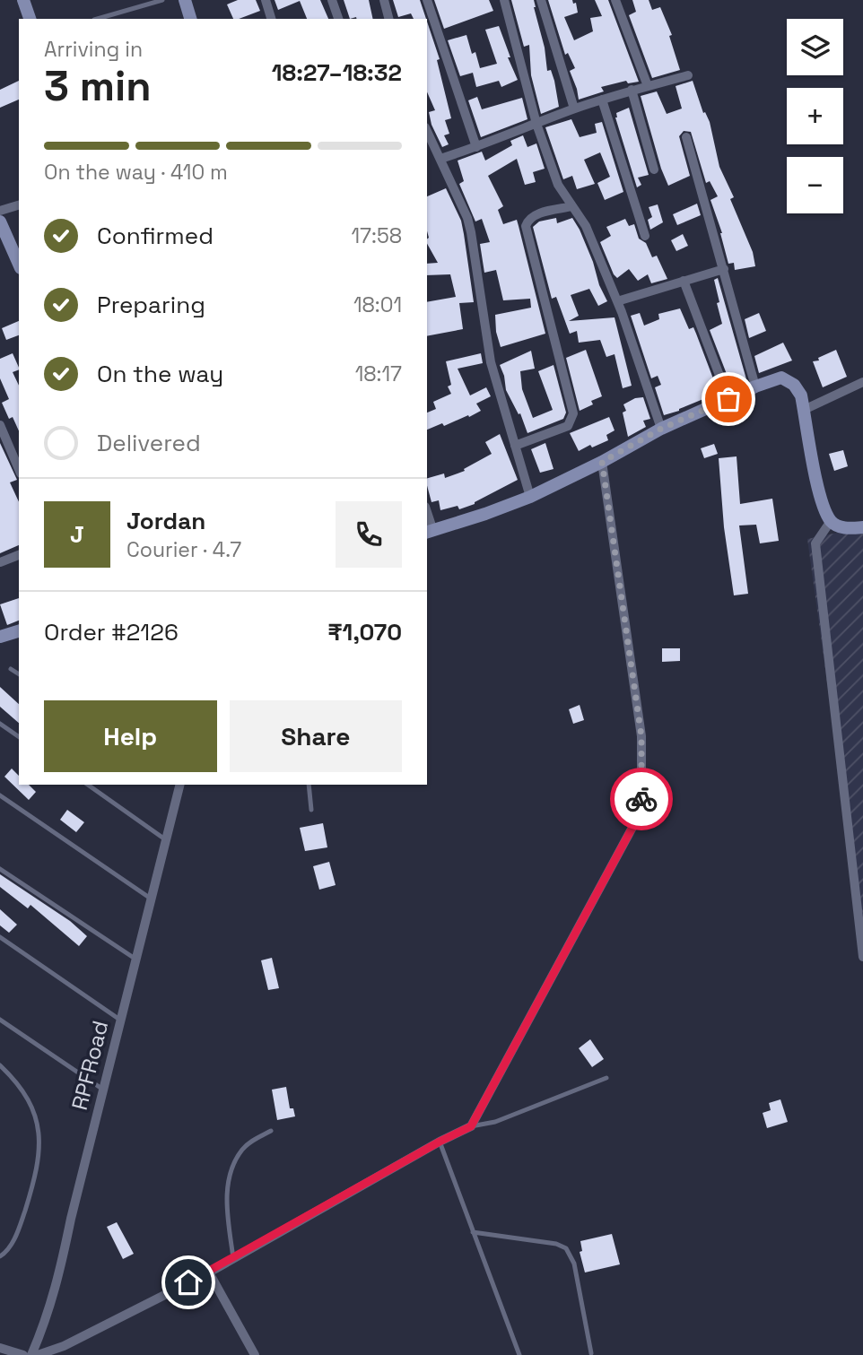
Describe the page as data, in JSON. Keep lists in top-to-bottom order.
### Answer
{
  "streets": {
    "street": ["RPFRoad"]
  },
  "page": {
    "map_buttons": ["+", "−"],
    "heading": ["3 min", "Arriving in", "18:27–18:32"],
    "panel": [
      "Jordan",
      "Courier · 4.7",
      "Order #2126",
      "₹1,070"
    ],
    "bar": "On the way · 410 m",
    "list": [
      ["Confirmed", "17:58"],
      ["Preparing", "18:01"],
      ["On the way", "18:17"],
      "Delivered"
    ],
    "round": "J",
    "buttons": ["Help", "Share"]
  }
}
